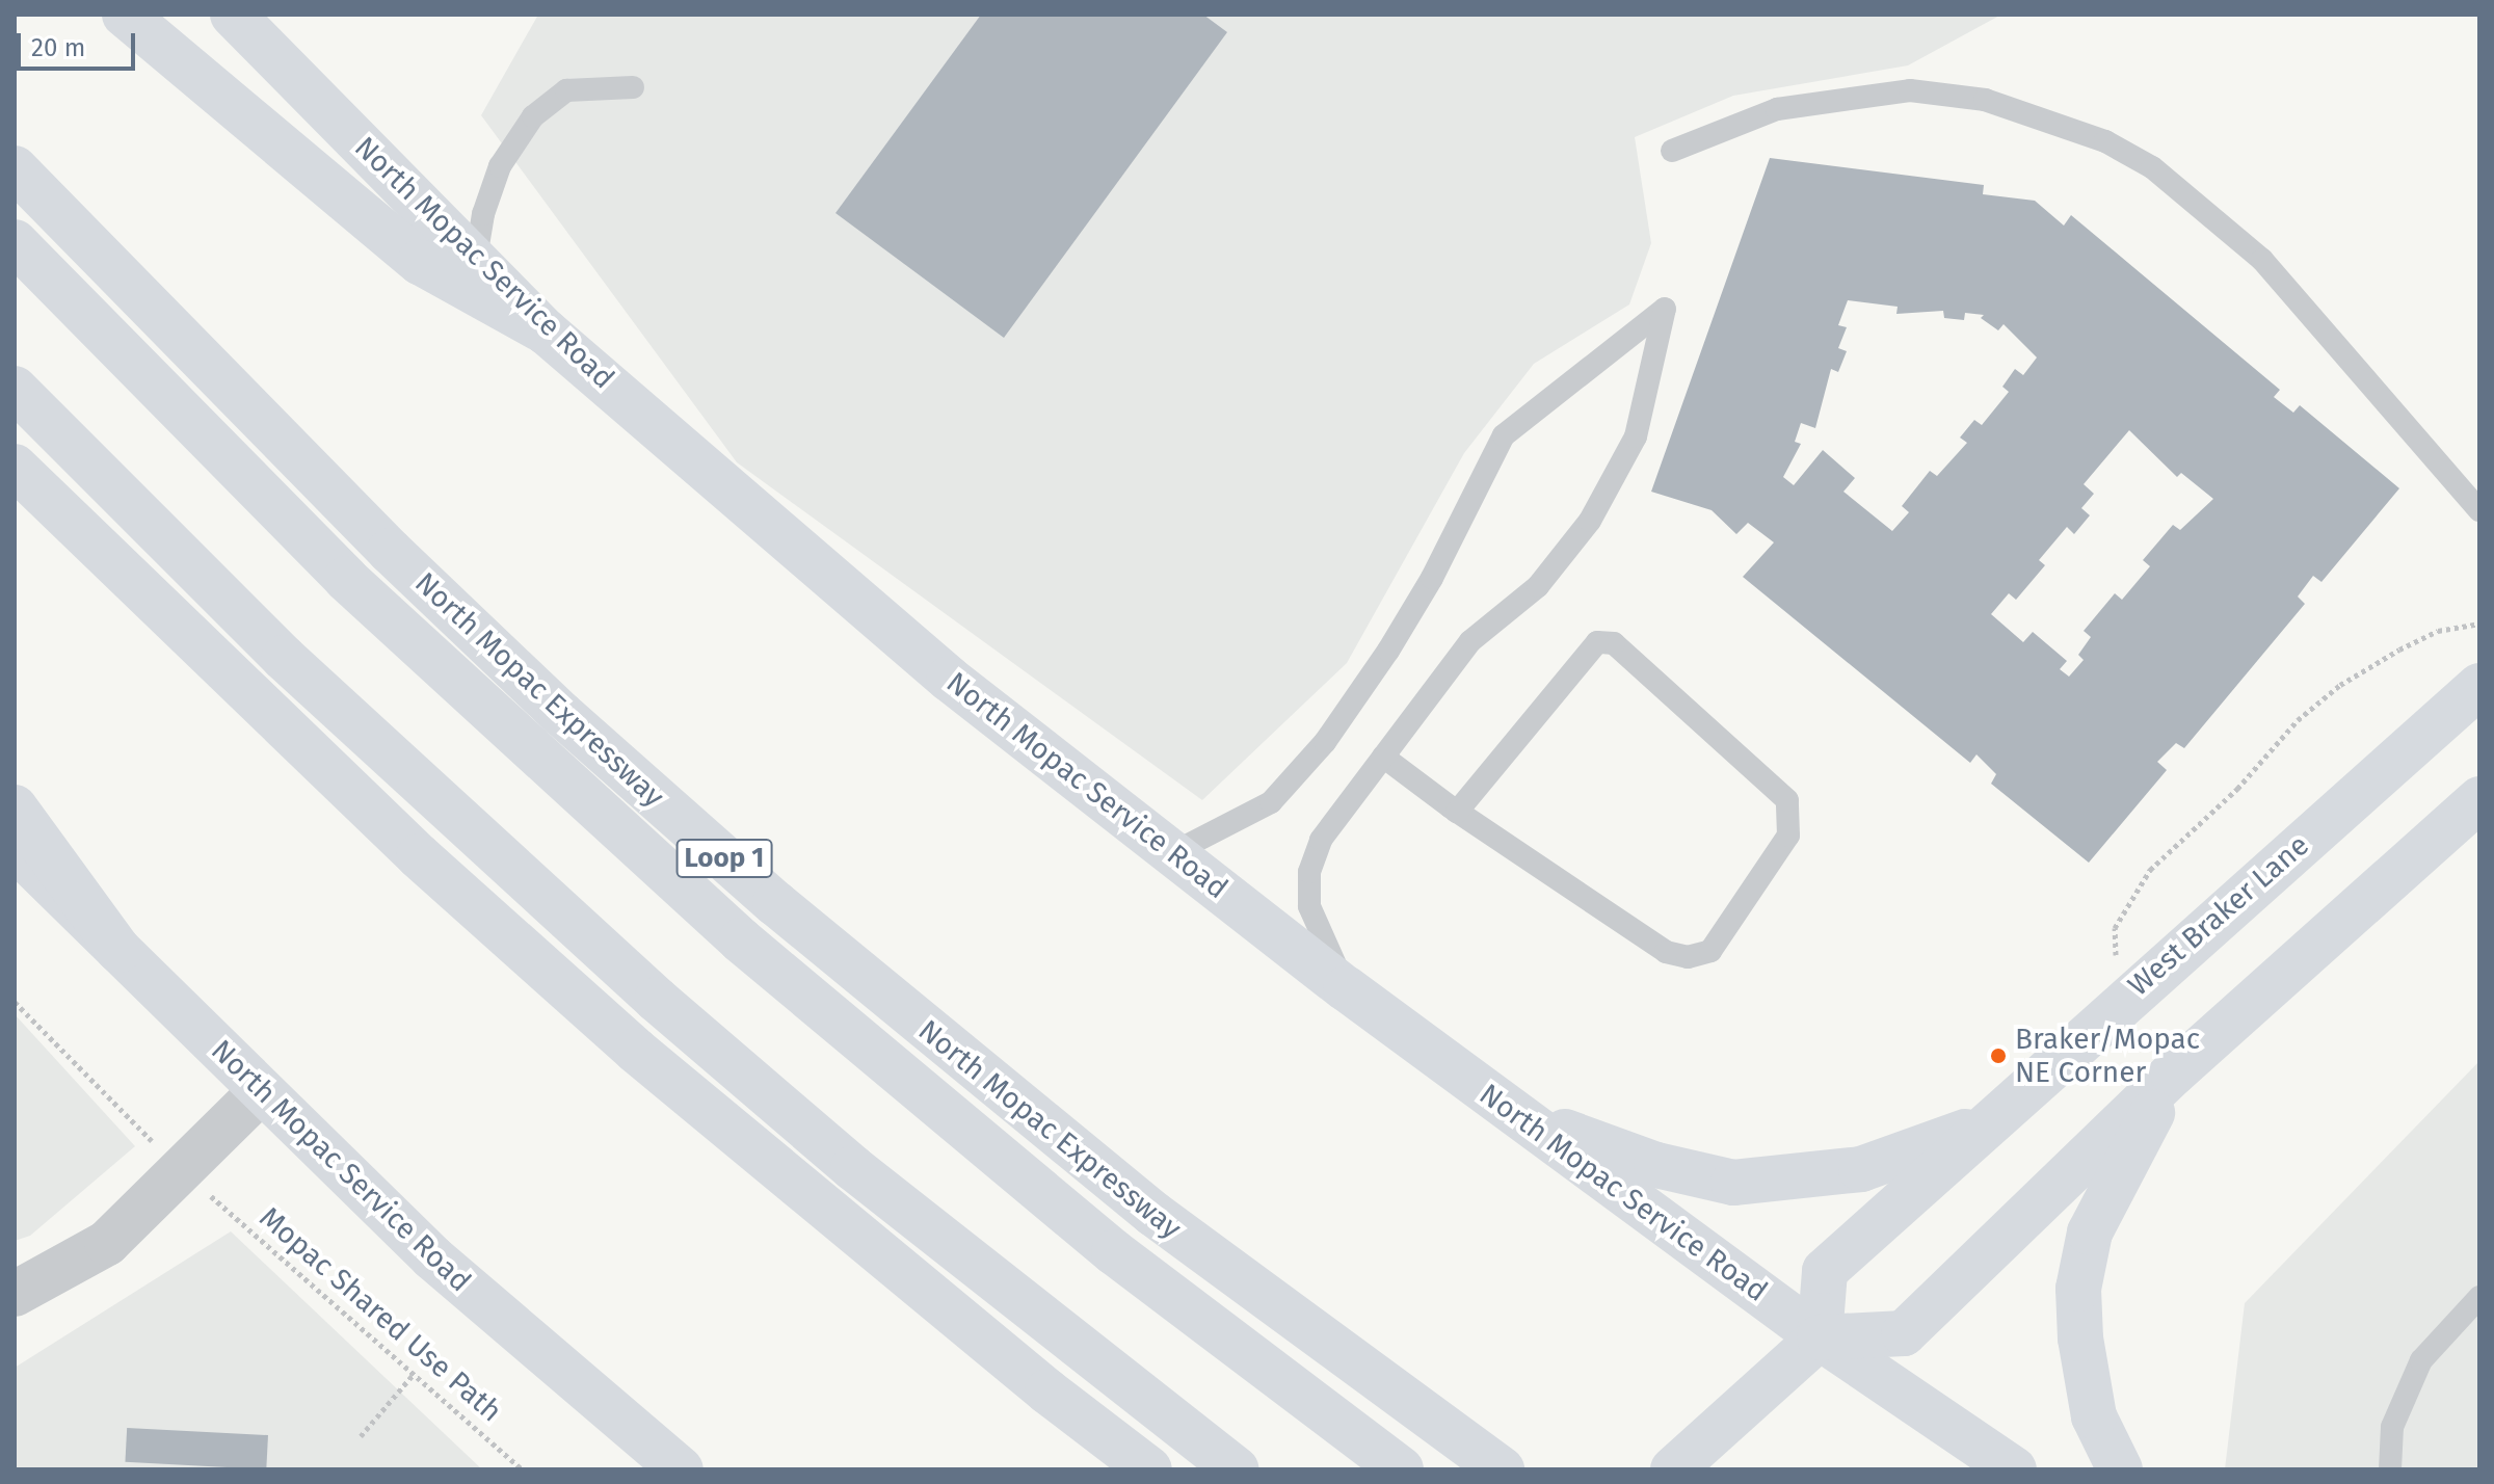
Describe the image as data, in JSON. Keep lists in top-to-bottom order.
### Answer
{
  "streets": {
    "main road": [
      "North Mopac Service Road",
      "North Mopac Expressway",
      "Loop 1",
      "West Braker Lane"
    ],
    "path": ["Mopac Shared Use Path"]
  },
  "crossings": [
    ["North Mopac Service Road", "West Braker Lane"]
  ],
  "places": ["Braker/Mopac NE Corner"],
  "scale_bar": "20 m"
}
